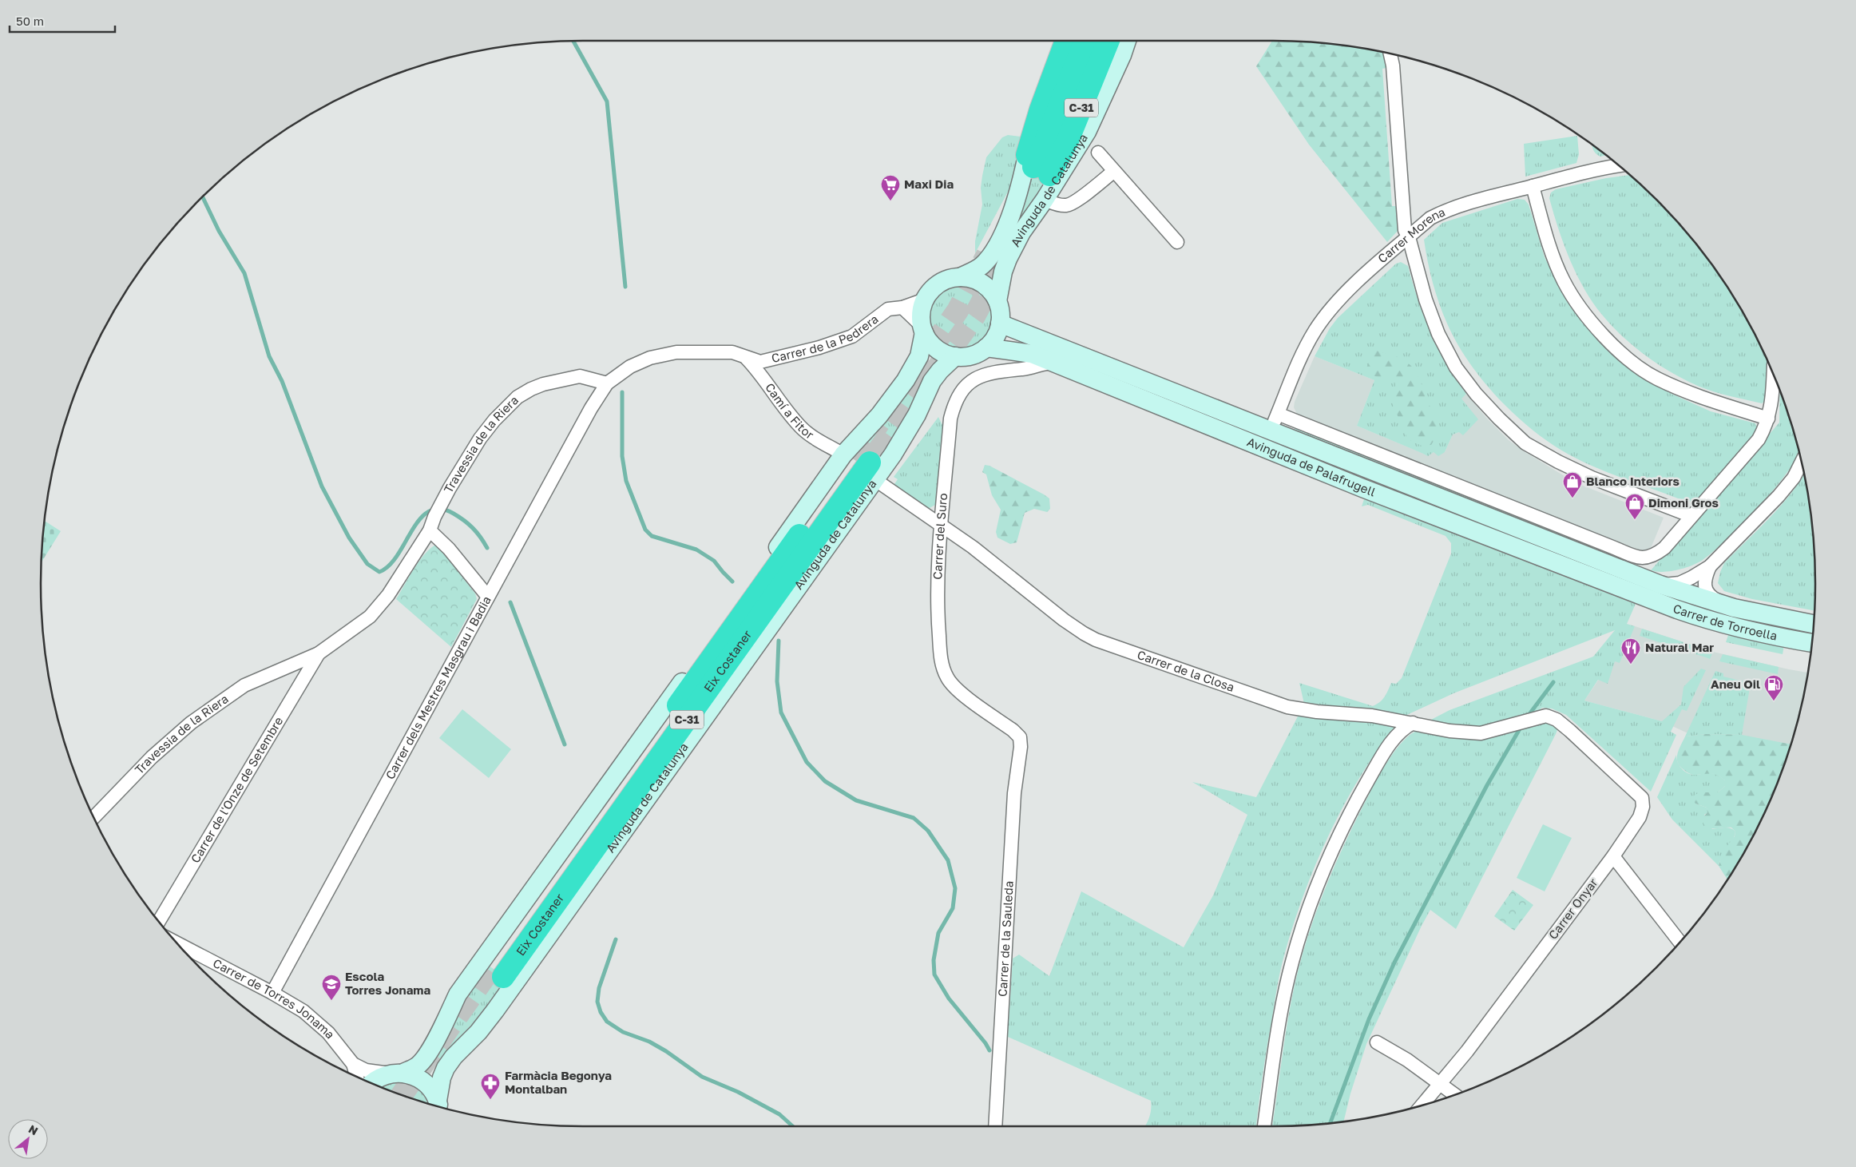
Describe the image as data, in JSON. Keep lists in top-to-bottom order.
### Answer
{
  "streets": {
    "highway": ["C-31", "Eix Costaner"],
    "main road": ["Avinguda de Catalunya", "Avinguda de Palafrugell", "Carrer de Torroella"],
    "street": [
      "Carrer Morena",
      "Carrer de la Pedrera",
      "Camí a Fitor",
      "Travessia de la Riera",
      "Carrer del Suro",
      "Carrer de la Closa",
      "Carrer dels Mestres Masgrau i Badia",
      "Carrer de l'Onze de Setembre",
      "Carrer Onyar",
      "Carrer de la Sauleda",
      "Carrer de Torres Jonama"
    ]
  },
  "crossings": [
    ["C-31", "Avinguda de Catalunya"],
    ["Avinguda de Catalunya", "Carrer de la Pedrera"],
    ["Avinguda de Catalunya", "Camí a Fitor"],
    ["Avinguda de Catalunya", "Avinguda de Palafrugell"],
    ["Avinguda de Catalunya", "Eix Costaner"],
    ["Avinguda de Catalunya", "Carrer de la Closa"],
    ["Carrer Morena", "Avinguda de Palafrugell"],
    ["Carrer de la Pedrera", "Camí a Fitor"],
    ["Carrer de la Pedrera", "Avinguda de Palafrugell"],
    ["Camí a Fitor", "Eix Costaner"],
    ["Camí a Fitor", "Carrer de la Closa"],
    ["Travessia de la Riera", "Carrer dels Mestres Masgrau i Badia"],
    ["Travessia de la Riera", "Carrer de l'Onze de Setembre"],
    ["Avinguda de Palafrugell", "Carrer del Suro"],
    ["Avinguda de Palafrugell", "Carrer de Torroella"],
    ["Carrer del Suro", "Carrer de la Closa"],
    ["Carrer del Suro", "Carrer de la Sauleda"],
    ["Eix Costaner", "Carrer de la Closa"],
    ["Carrer de la Closa", "Carrer Onyar"],
    ["Carrer dels Mestres Masgrau i Badia", "Carrer de Torres Jonama"]
  ],
  "places": {
    "supermarket": ["Maxi Dia"],
    "shop": ["Blanco Interiors", "Dimoni Gros"],
    "restaurant": ["Natural Mar"],
    "fuel station": ["Aneu Oil"],
    "school or university": ["Escola Torres Jonama"],
    "pharmacy": ["Farmàcia Begonya Montalban"]
  },
  "scale_bar": "50 m",
  "north": "top right"
}
